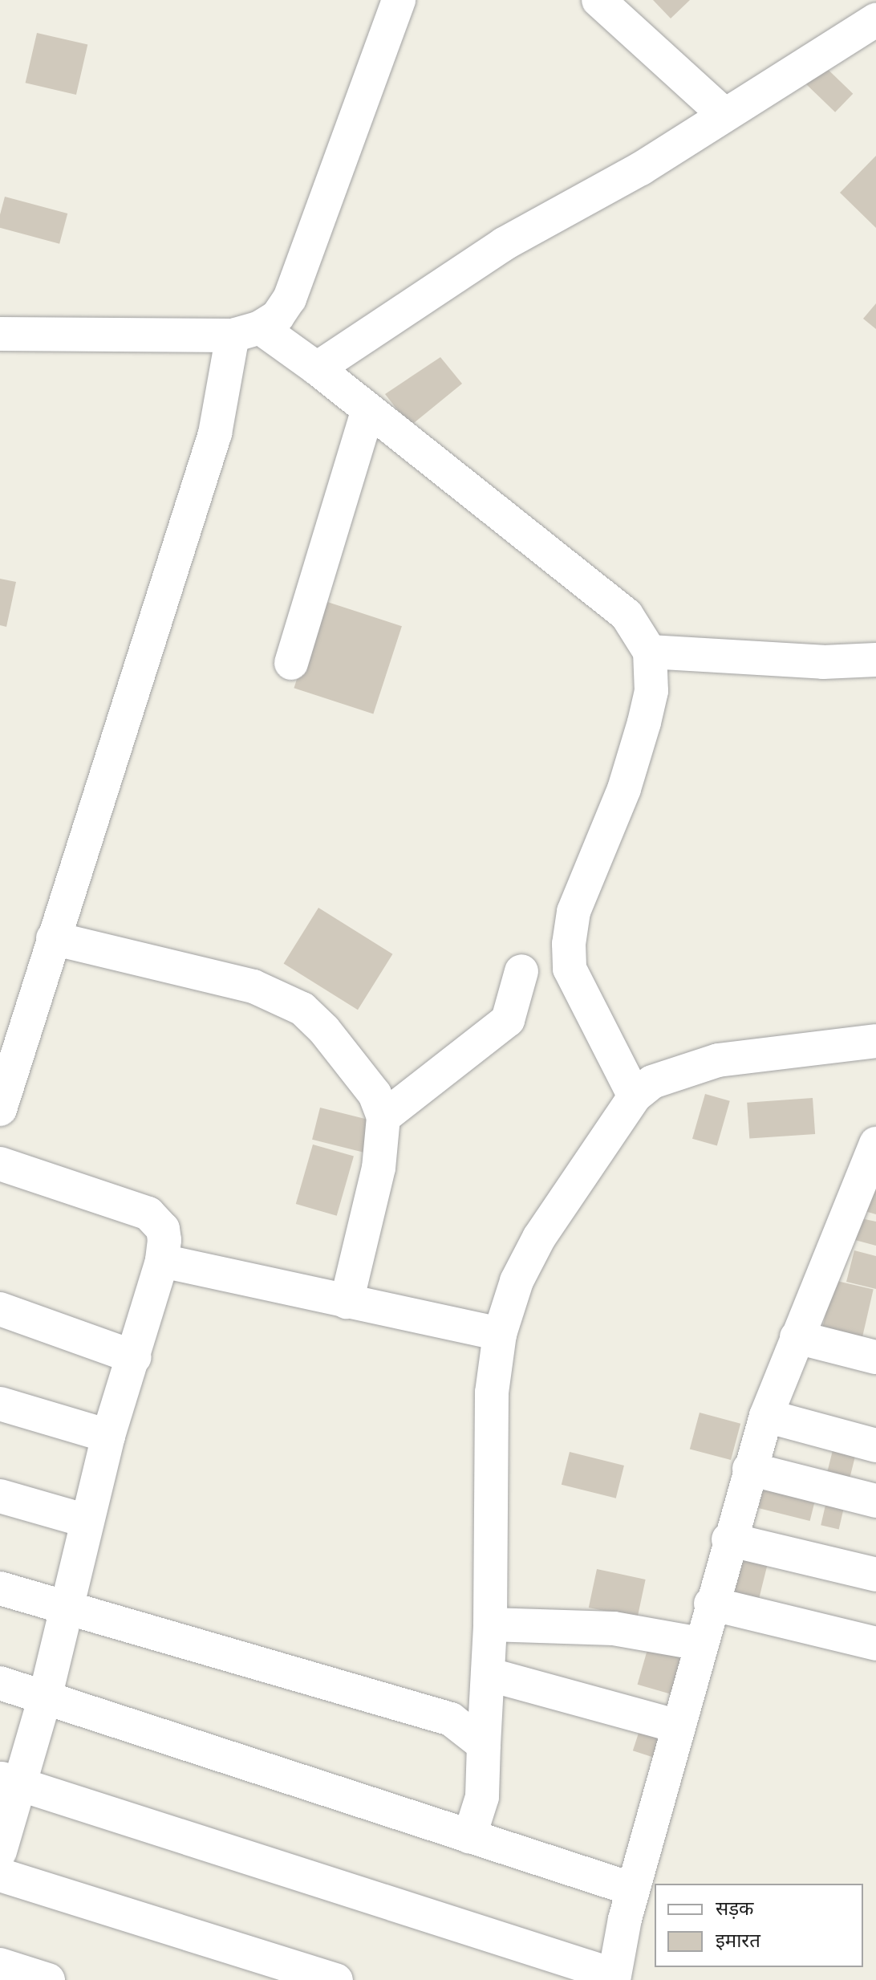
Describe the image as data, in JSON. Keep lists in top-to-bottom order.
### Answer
{
  "legend": ["सड़क", "इमारत"]
}
